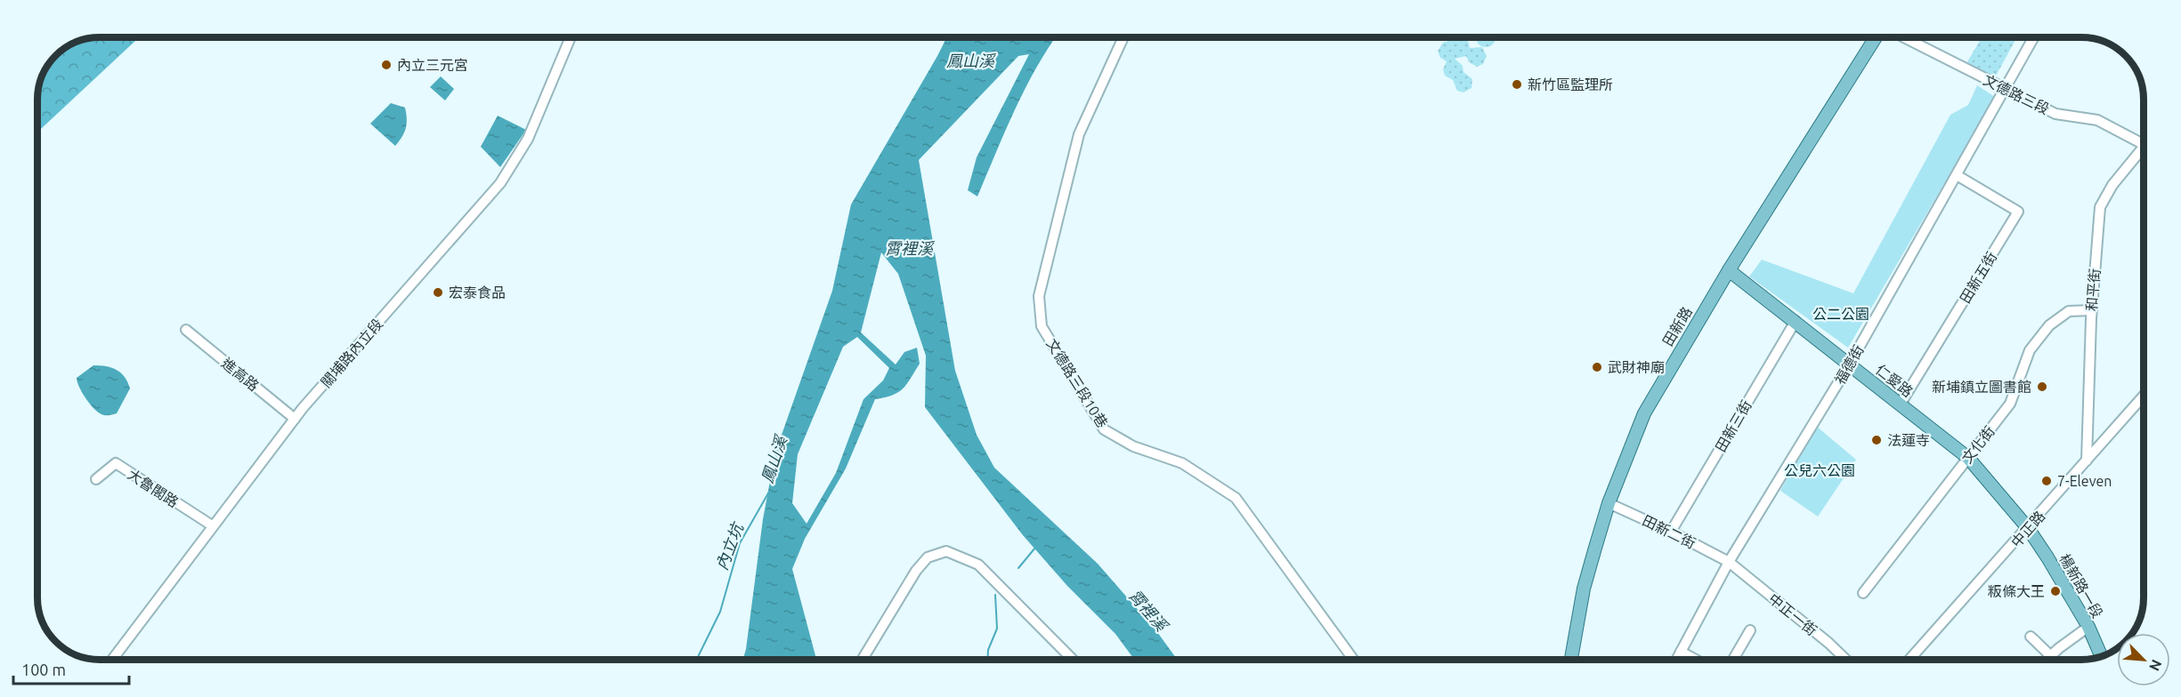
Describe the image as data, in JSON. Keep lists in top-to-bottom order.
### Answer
{
  "streets": {
    "main road": ["田新路", "仁愛路", "楊新路一段"],
    "street": [
      "文德路三段",
      "田新五街",
      "和平街",
      "關埔路內立段",
      "福德街",
      "進高路",
      "文德路三段10巷",
      "田新三街",
      "文化街",
      "大魯閣路",
      "中正路",
      "田新二街",
      "中正一街"
    ]
  },
  "crossings": [
    ["文德路三段", "福德街"],
    ["田新五街", "福德街"],
    ["田新五街", "仁愛路"],
    ["和平街", "文化街"],
    ["和平街", "中正路"],
    ["田新路", "仁愛路"],
    ["田新路", "田新二街"],
    ["關埔路內立段", "進高路"],
    ["關埔路內立段", "大魯閣路"],
    ["福德街", "仁愛路"],
    ["福德街", "田新二街"],
    ["福德街", "中正一街"],
    ["仁愛路", "田新三街"],
    ["仁愛路", "文化街"],
    ["仁愛路", "中正路"],
    ["仁愛路", "楊新路一段"],
    ["田新三街", "田新二街"],
    ["中正路", "楊新路一段"],
    ["田新二街", "中正一街"]
  ],
  "water": ["鳳山溪", "霄裡溪", "內立坑"],
  "parks": ["公二公園", "公兒六公園"],
  "places": [
    "內立三元宮",
    "新竹區監理所",
    "宏泰食品",
    "武財神廟",
    "新埔鎮立圖書館",
    "法蓮寺",
    "7-Eleven",
    "粄條大王"
  ],
  "scale_bar": "100 m",
  "north": "bottom right"
}
